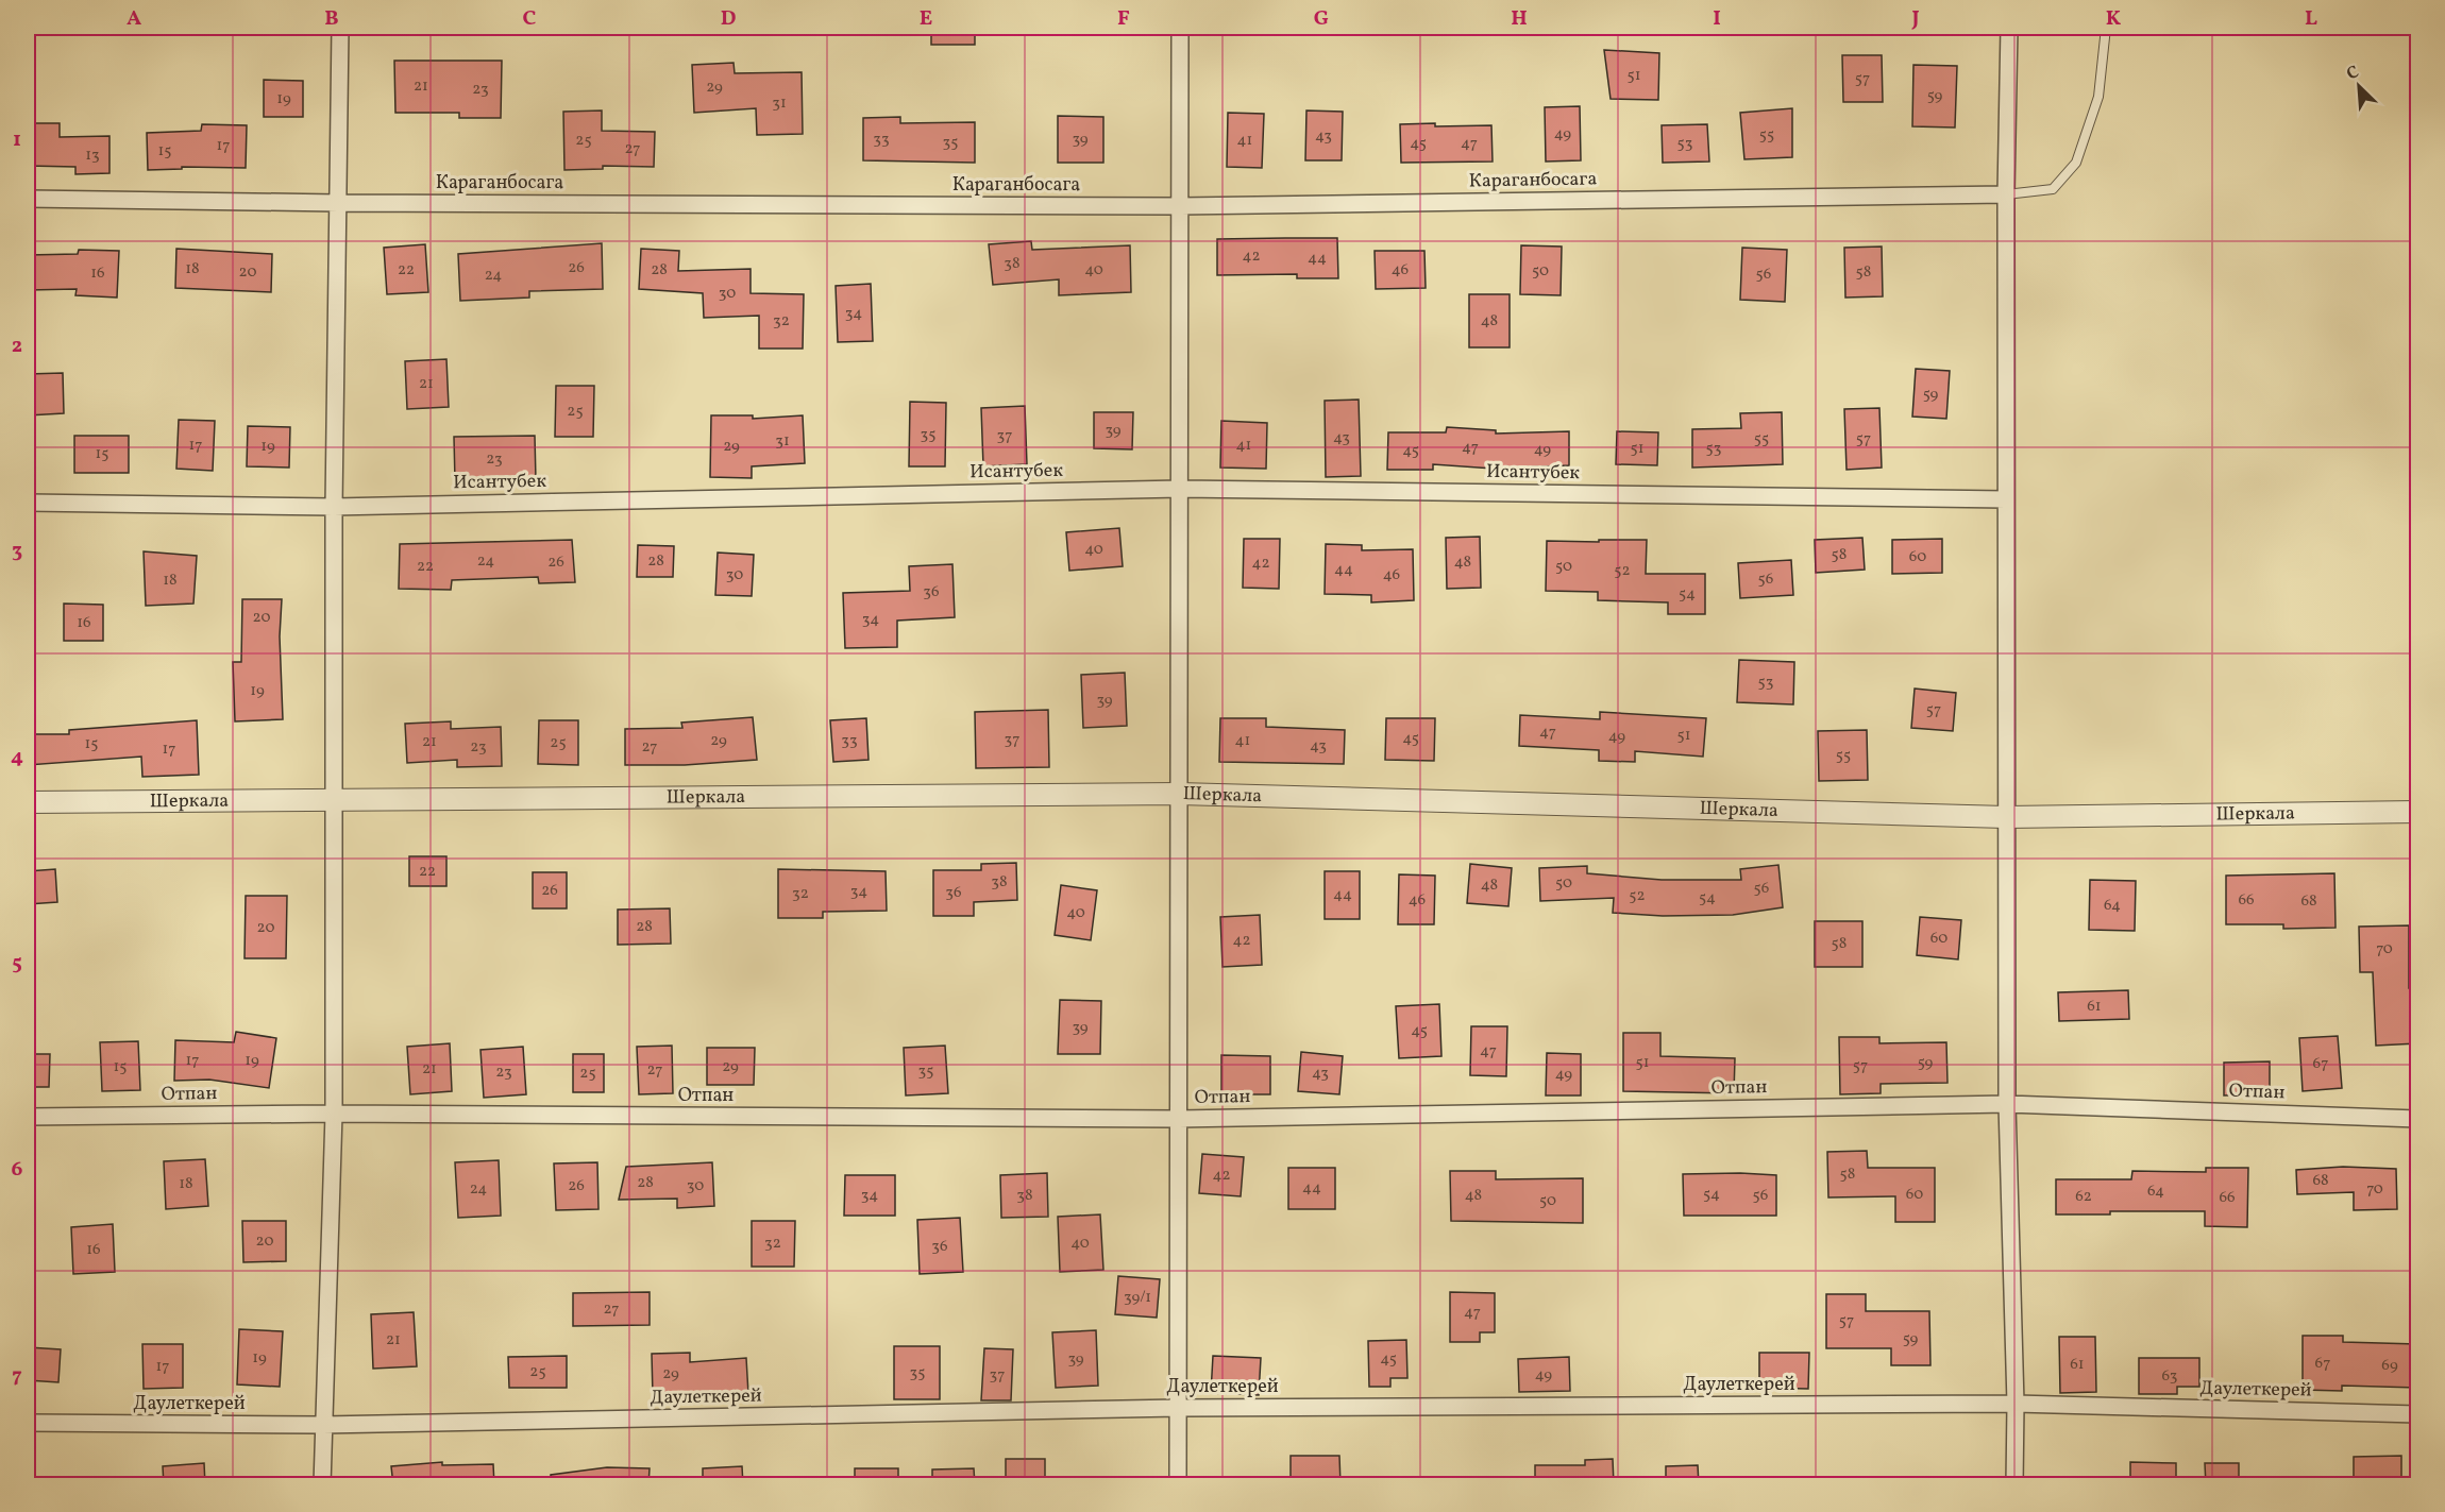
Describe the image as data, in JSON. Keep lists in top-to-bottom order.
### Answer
{
  "streets": {
    "street": [
      "Караганбосага",
      "Исантубек",
      "Шеркала",
      "Отпан",
      "Даулеткерей"
    ]
  },
  "house_numbers": [
    "51",
    "57",
    "21",
    "29",
    "23",
    "59",
    "19",
    "31",
    "49",
    "55",
    "43",
    "33",
    "39",
    "25",
    "41",
    "35",
    "45",
    "47",
    "53",
    "17",
    "27",
    "15",
    "13",
    "42",
    "44",
    "38",
    "26",
    "18",
    "22",
    "28",
    "40",
    "46",
    "50",
    "20",
    "58",
    "16",
    "56",
    "24",
    "30",
    "34",
    "32",
    "48",
    "21",
    "59",
    "25",
    "39",
    "35",
    "37",
    "43",
    "55",
    "57",
    "31",
    "17",
    "41",
    "19",
    "29",
    "47",
    "51",
    "53",
    "49",
    "45",
    "15",
    "23",
    "40",
    "58",
    "60",
    "24",
    "28",
    "26",
    "48",
    "42",
    "22",
    "50",
    "44",
    "52",
    "30",
    "46",
    "56",
    "18",
    "36",
    "54",
    "20",
    "34",
    "16",
    "53",
    "19",
    "39",
    "57",
    "47",
    "51",
    "49",
    "45",
    "37",
    "29",
    "33",
    "41",
    "21",
    "25",
    "15",
    "43",
    "23",
    "27",
    "17",
    "55",
    "22",
    "38",
    "50",
    "48",
    "56",
    "26",
    "34",
    "36",
    "32",
    "44",
    "52",
    "54",
    "46",
    "66",
    "68",
    "64",
    "40",
    "28",
    "20",
    "60",
    "42",
    "58",
    "70",
    "61",
    "39",
    "45",
    "47",
    "17",
    "19",
    "51",
    "59",
    "67",
    "57",
    "15",
    "29",
    "21",
    "27",
    "35",
    "23",
    "25",
    "43",
    "49",
    "58",
    "42",
    "68",
    "28",
    "18",
    "26",
    "30",
    "44",
    "24",
    "70",
    "64",
    "54",
    "60",
    "34",
    "38",
    "48",
    "56",
    "62",
    "66",
    "50",
    "20",
    "32",
    "40",
    "36",
    "16",
    "39/1",
    "27",
    "47",
    "57",
    "59",
    "21",
    "19",
    "39",
    "45",
    "67",
    "61",
    "69",
    "17",
    "25",
    "35",
    "29",
    "37",
    "49",
    "63"
  ],
  "north": "top left",
  "grid": {
    "columns": [
      "A",
      "B",
      "C",
      "D",
      "E",
      "F",
      "G",
      "H",
      "I",
      "J",
      "K",
      "L"
    ],
    "rows": [
      "1",
      "2",
      "3",
      "4",
      "5",
      "6",
      "7"
    ]
  }
}
